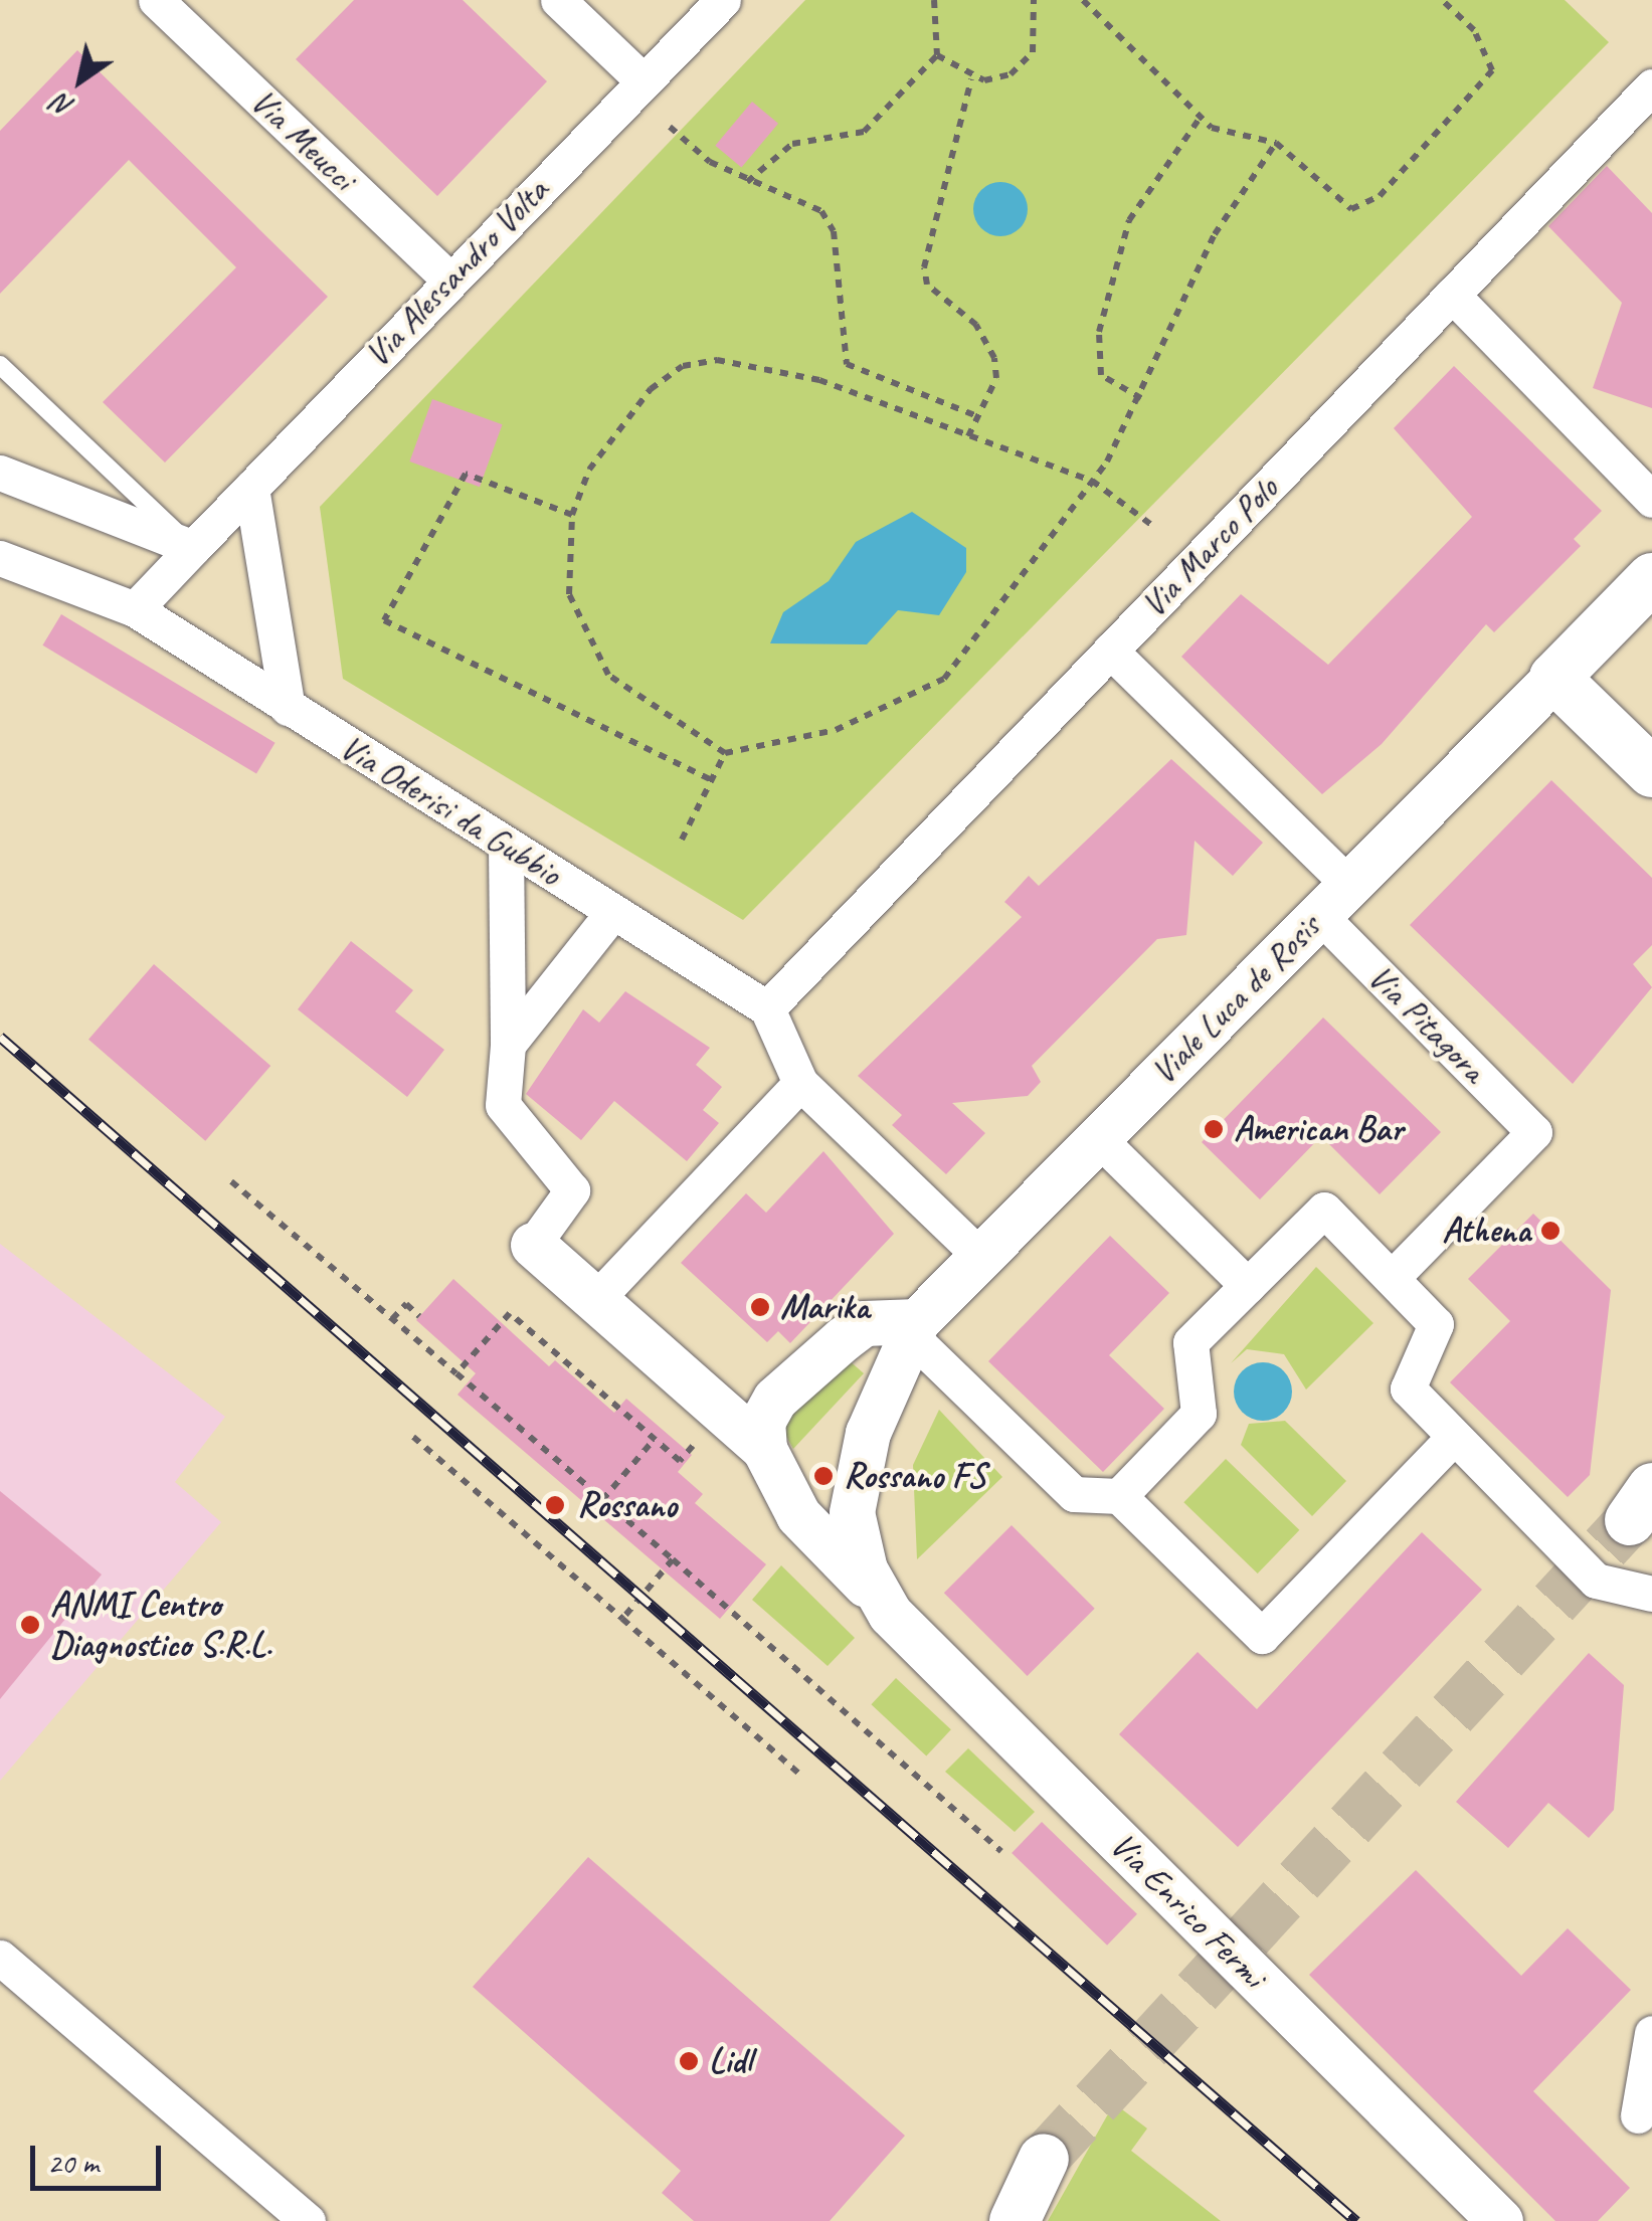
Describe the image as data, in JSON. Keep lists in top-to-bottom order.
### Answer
{
  "streets": {
    "street": [
      "Via Meucci",
      "Via Alessandro Volta",
      "Via Marco Polo",
      "Via Oderisi da Gubbio",
      "Viale Luca de Rosis",
      "Via Pitagora",
      "Via Enrico Fermi"
    ]
  },
  "crossings": [
    ["Via Meucci", "Via Alessandro Volta"],
    ["Via Alessandro Volta", "Via Oderisi da Gubbio"],
    ["Via Marco Polo", "Via Oderisi da Gubbio"],
    ["Via Marco Polo", "Via Pitagora"],
    ["Viale Luca de Rosis", "Via Pitagora"],
    ["Viale Luca de Rosis", "Via Enrico Fermi"]
  ],
  "places": [
    "American Bar",
    "Athena",
    "Marika",
    "Rossano FS",
    "Rossano",
    "ANMI Centro Diagnostico S.R.L.",
    "Lidl"
  ],
  "scale_bar": "20 m",
  "north": "bottom left"
}
